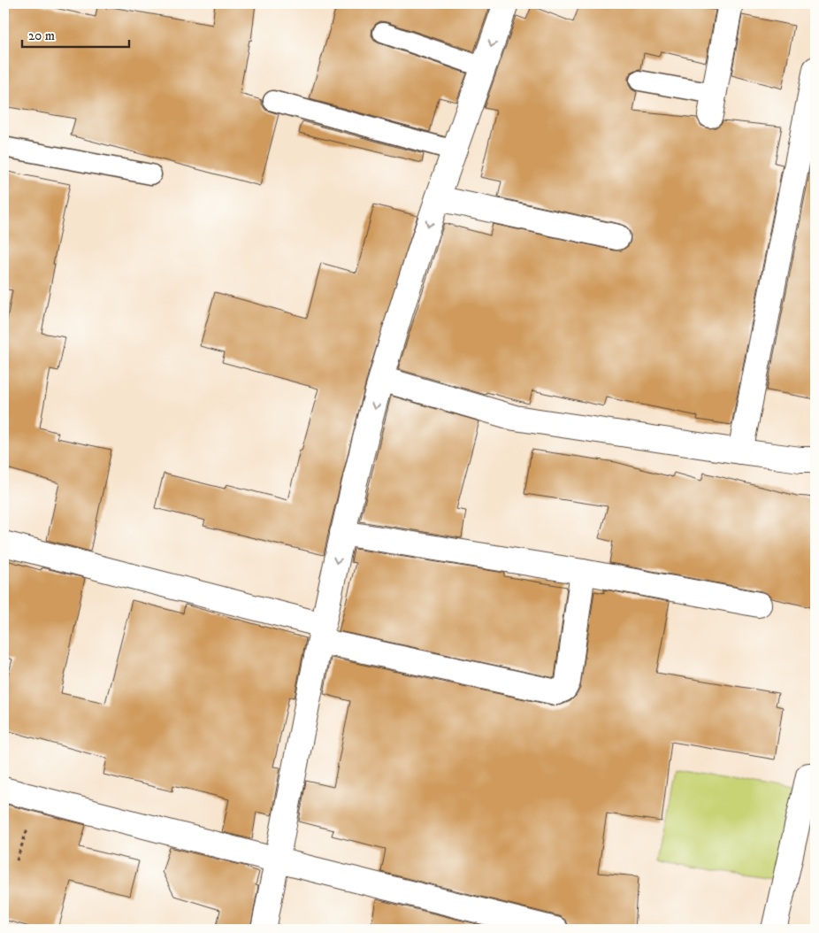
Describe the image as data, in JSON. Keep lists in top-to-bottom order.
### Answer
{
  "scale_bar": "20 m"
}
